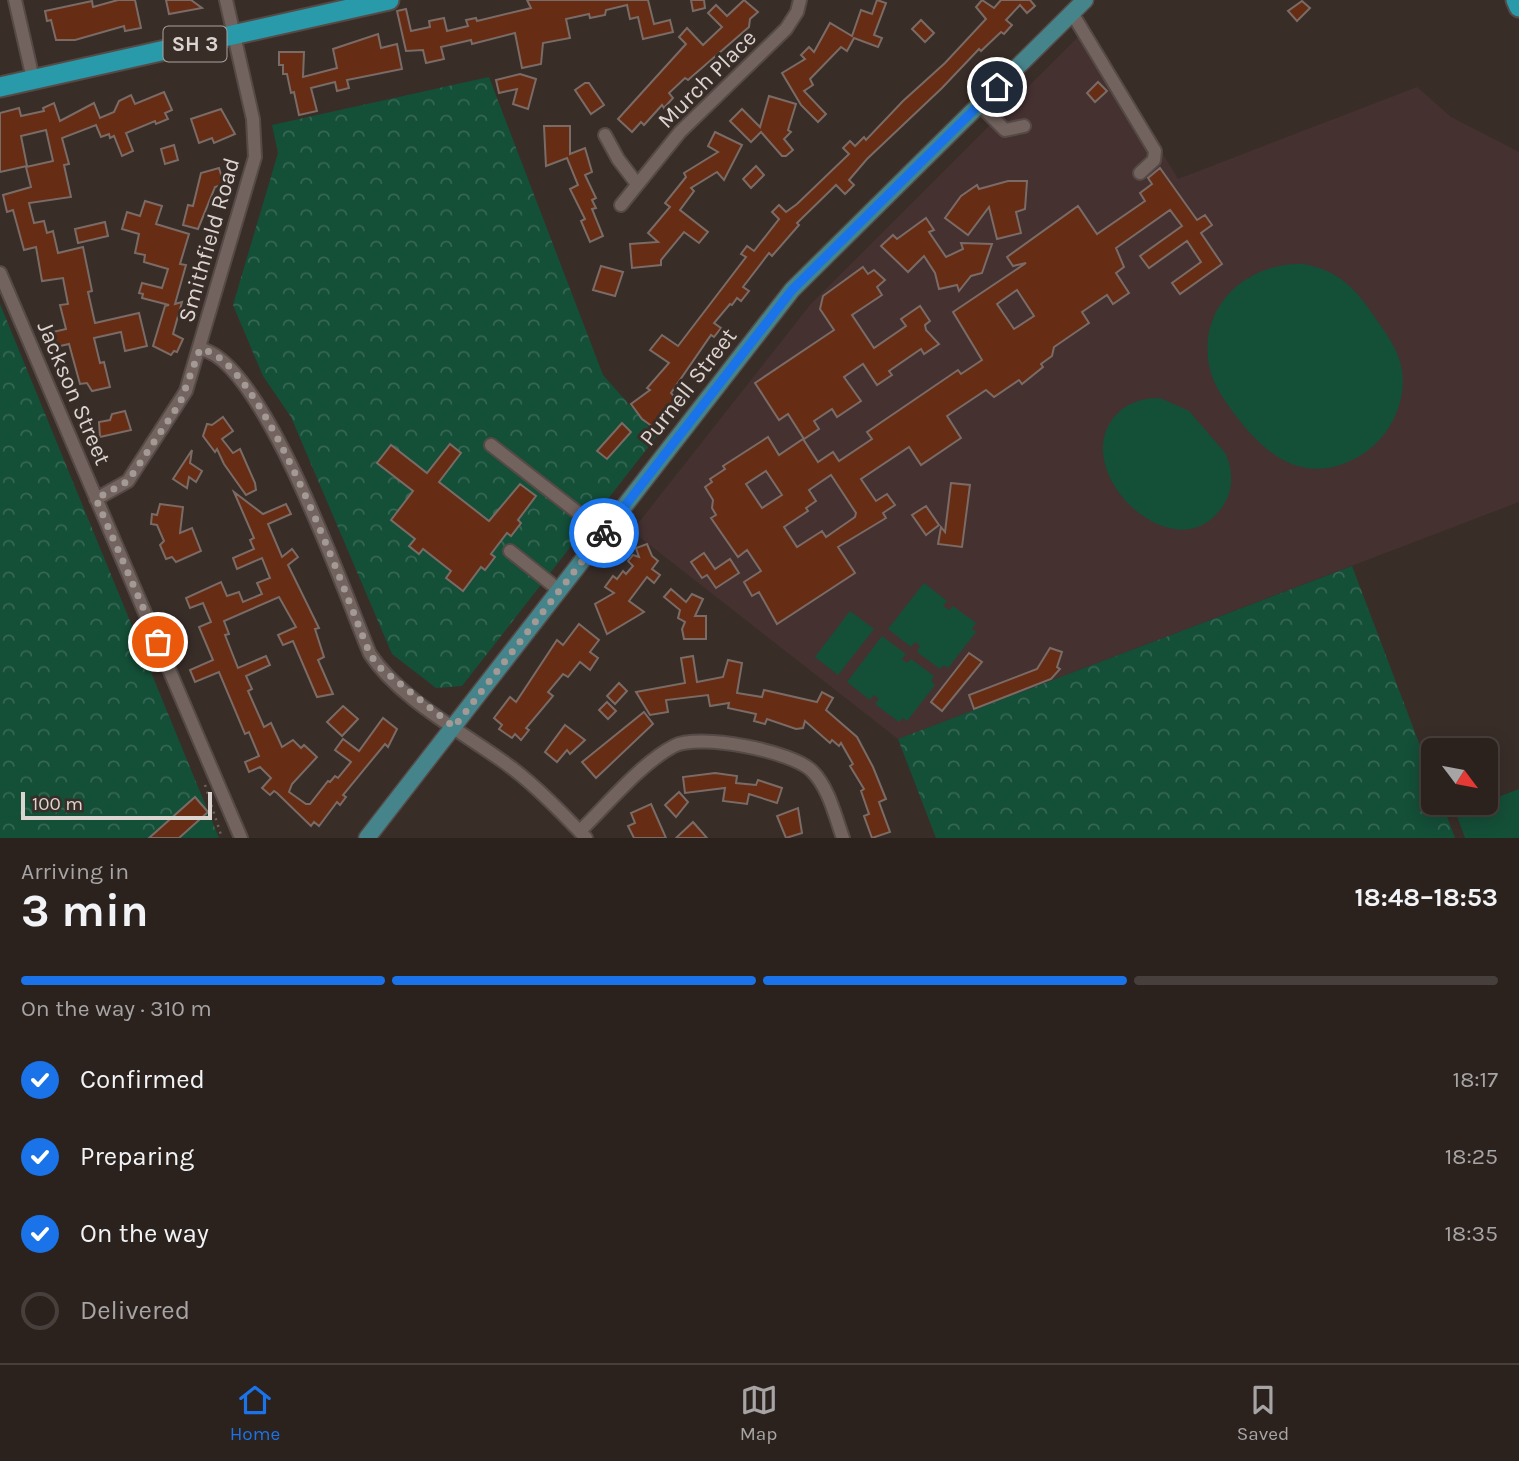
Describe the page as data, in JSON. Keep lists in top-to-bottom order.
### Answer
{
  "streets": {
    "highway": ["SH 3"],
    "main road": ["Purnell Street"],
    "street": ["Murch Place", "Smithfield Road", "Jackson Street"]
  },
  "crossings": [
    ["SH 3", "Smithfield Road"],
    ["Smithfield Road", "Jackson Street"]
  ],
  "scale_bar": "100 m",
  "north": "bottom right",
  "page": {
    "scale": "100 m",
    "heading": ["3 min", "Arriving in", "18:48–18:53"],
    "bar": "On the way · 310 m",
    "list": [
      ["Confirmed", "18:17"],
      ["Preparing", "18:25"],
      ["On the way", "18:35"],
      "Delivered"
    ],
    "tabs": ["Home", "Map", "Saved"]
  }
}
